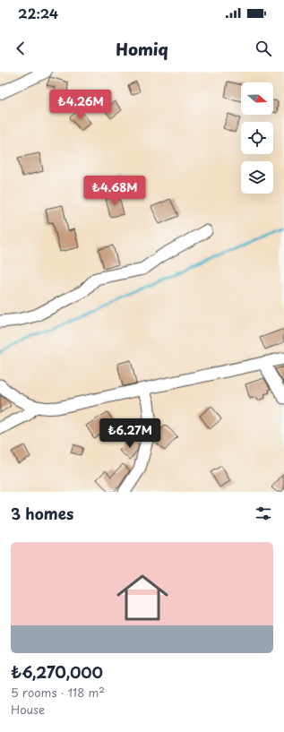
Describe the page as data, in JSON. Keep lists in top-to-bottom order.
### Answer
{
  "north": "right",
  "page": {
    "status": "22:24",
    "header": "Homiq",
    "price": ["₺4.26M", "₺4.68M", "₺6.27M"],
    "heading": "3 homes",
    "list": [
      {
        "name": "₺6,270,000",
        "note": "5 rooms · 118 m² · House"
      }
    ]
  }
}
